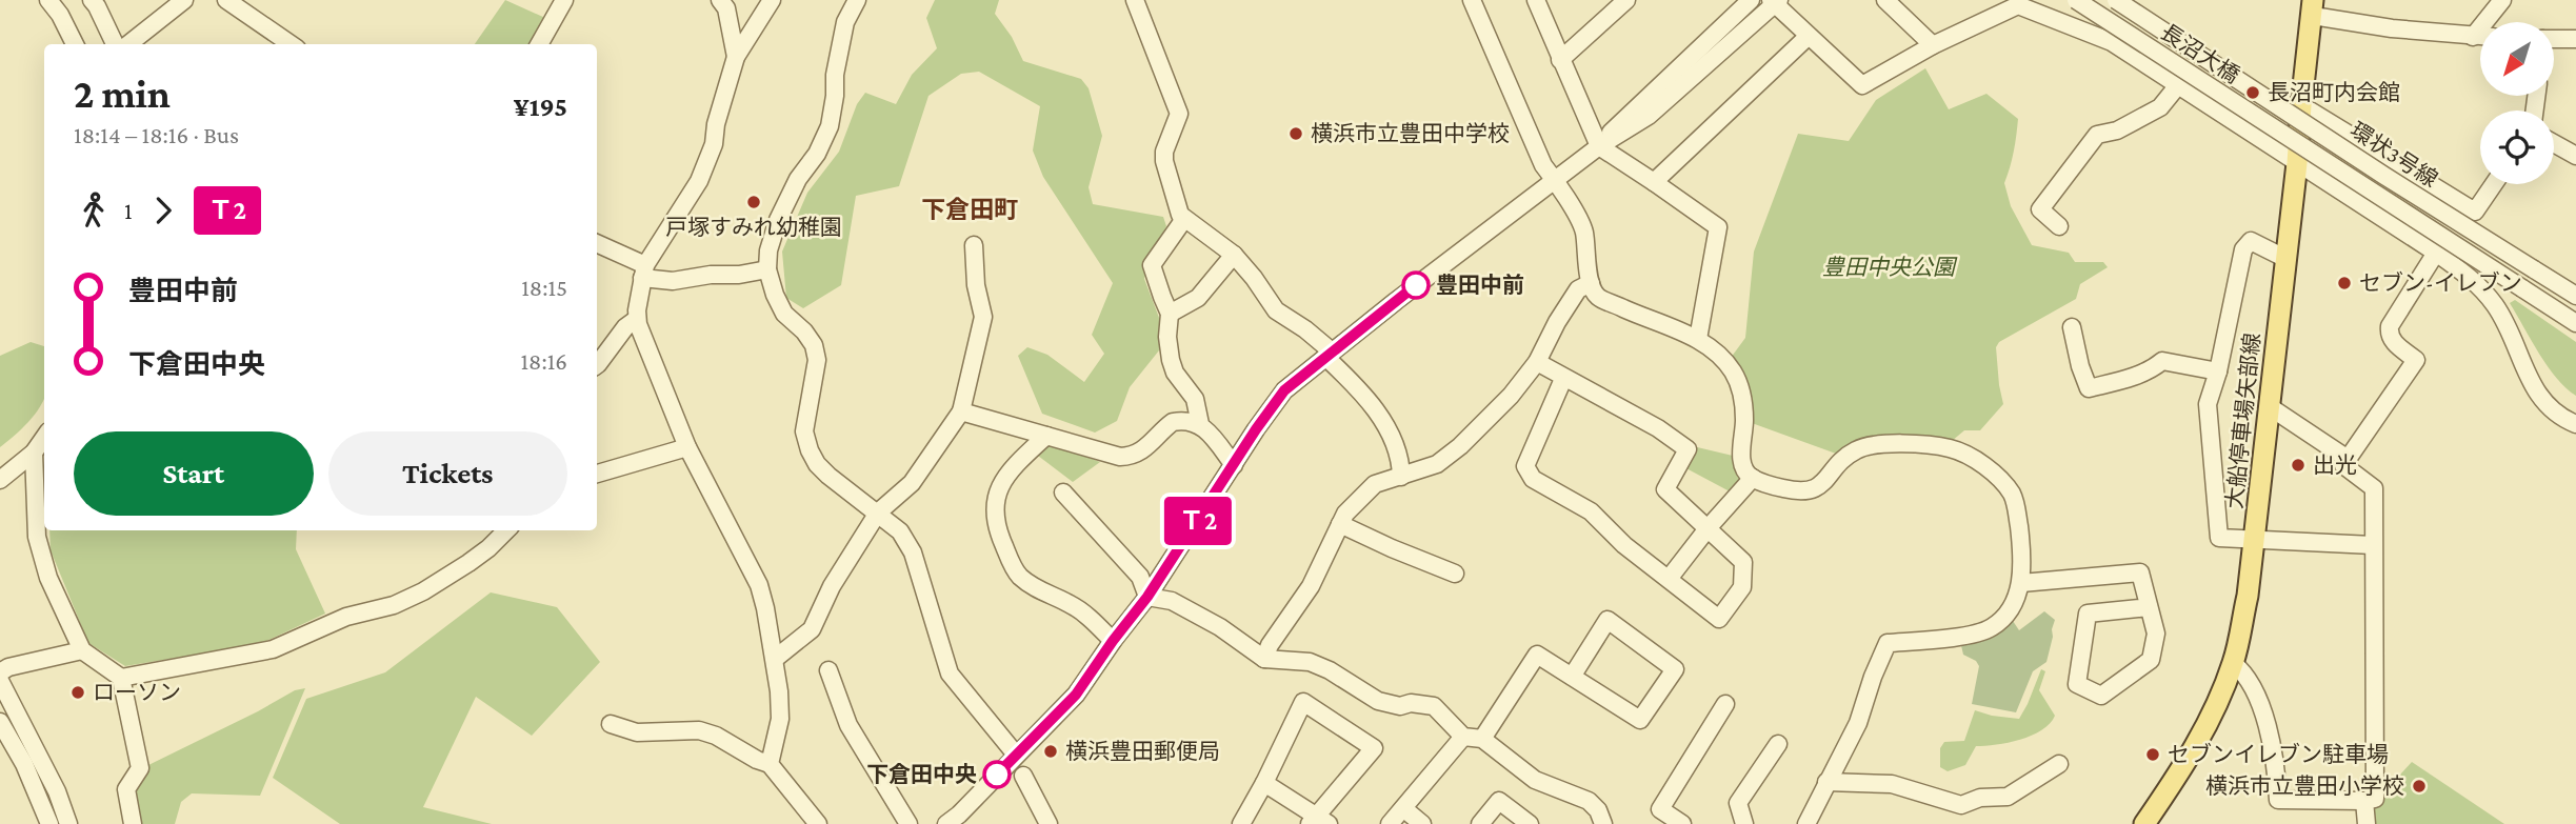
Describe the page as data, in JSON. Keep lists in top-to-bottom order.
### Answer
{
  "streets": {
    "main road": ["大船停車場矢部線"],
    "street": ["長沼大橋", "環状3号線"]
  },
  "districts": ["下倉田町"],
  "parks": ["豊田中央公園"],
  "places": [
    "長沼町内会館",
    "横浜市立豊田中学校",
    "戸塚すみれ幼稚園",
    "セブン-イレブン",
    "豊田中前",
    "出光",
    "ローソン",
    "横浜豊田郵便局",
    "セブンイレブン駐車場",
    "下倉田中央",
    "横浜市立豊田小学校"
  ],
  "lines": ["bus line Ｔ2"],
  "north": "bottom left",
  "page": {
    "on_map": "Ｔ2",
    "heading": ["2 min", "18:14 – 18:16 · Bus", "¥195"],
    "legs": ["1", "Ｔ2"],
    "list": [
      {
        "name": "豊田中前",
        "value": "18:15"
      },
      {
        "name": "下倉田中央",
        "value": "18:16"
      }
    ],
    "buttons": ["Start", "Tickets"]
  }
}
